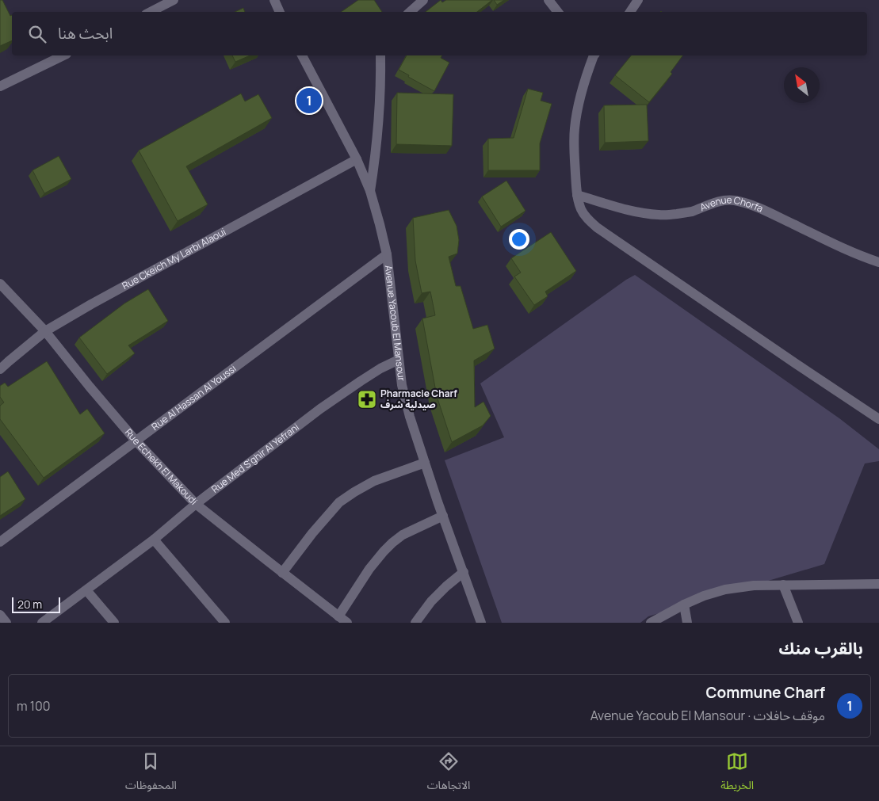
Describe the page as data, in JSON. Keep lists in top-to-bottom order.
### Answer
{
  "streets": {
    "street": [
      "Avenue Chorfa",
      "Rue Ckeich My Larbi Alaoui",
      "Avenue Yacoub El Mansour",
      "Rue Al Hassan Al Youssi",
      "Rue Med S'ghir Al Yefrani",
      "Rue Echekh El Makoudi"
    ]
  },
  "crossings": [
    ["Rue Ckeich My Larbi Alaoui", "Avenue Yacoub El Mansour"],
    ["Rue Ckeich My Larbi Alaoui", "Rue Echekh El Makoudi"],
    ["Avenue Yacoub El Mansour", "Rue Al Hassan Al Youssi"],
    ["Avenue Yacoub El Mansour", "Rue Med S'ghir Al Yefrani"],
    ["Rue Al Hassan Al Youssi", "Rue Echekh El Makoudi"],
    ["Rue Med S'ghir Al Yefrani", "Rue Echekh El Makoudi"]
  ],
  "places": {
    "pharmacy": ["Pharmacie Charf صيدلية شرف"]
  },
  "scale_bar": "20 m",
  "north": "top left",
  "page": {
    "search": "ابحث هنا",
    "pins": "1",
    "scale": "20 m",
    "heading": "بالقرب منك",
    "list": [
      {
        "mark": "1",
        "name": "Commune Charf",
        "note": "موقف حافلات · Avenue Yacoub El Mansour",
        "value": "100 m"
      }
    ],
    "nav": ["الخريطة", "الاتجاهات", "المحفوظات"]
  }
}
